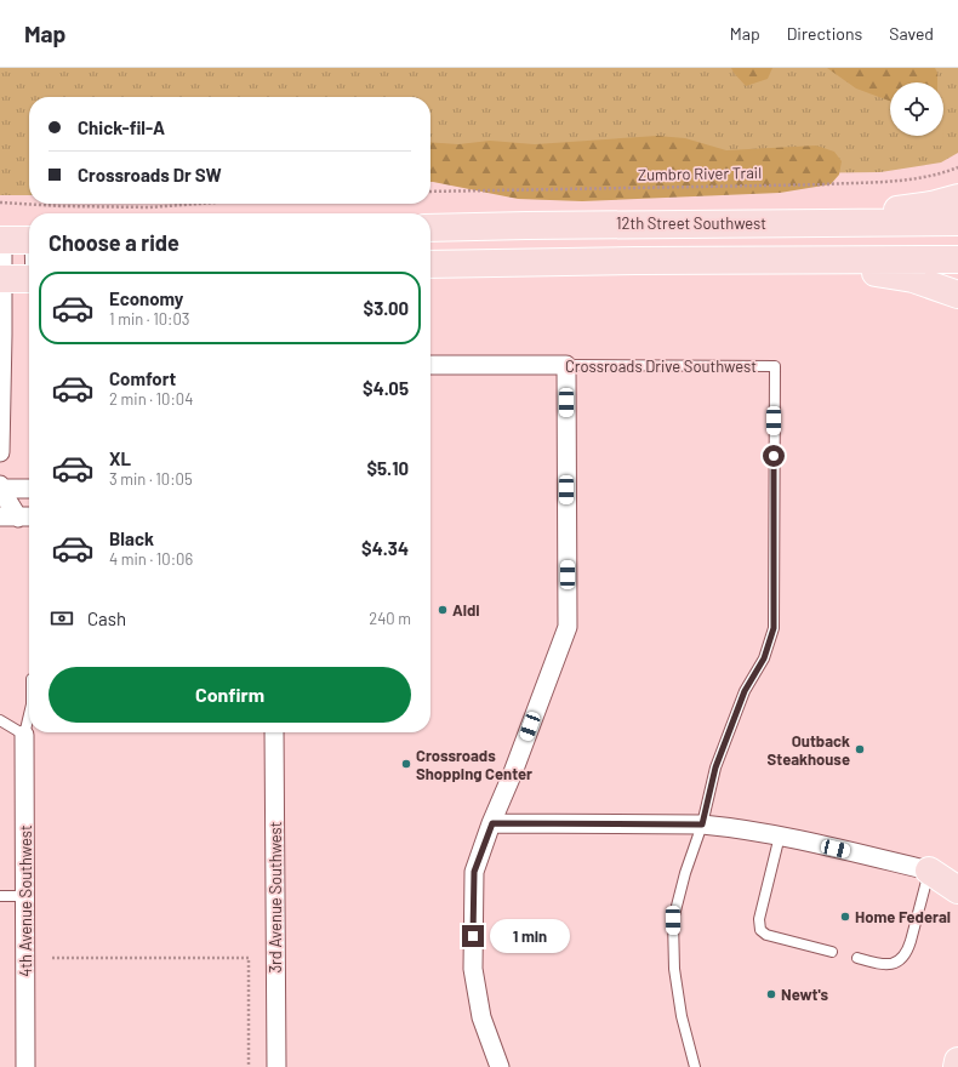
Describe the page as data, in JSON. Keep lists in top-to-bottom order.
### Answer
{
  "streets": {
    "main road": ["12th Street Southwest"],
    "street": ["Crossroads Drive Southwest", "3rd Avenue Southwest", "4th Avenue Southwest"],
    "path": ["Zumbro River Trail"]
  },
  "places": [
    "Aldi",
    "Outback Steakhouse",
    "Crossroads Shopping Center",
    "Home Federal",
    "Newt's"
  ],
  "page": {
    "header": "Map",
    "nav": ["Map", "Directions", "Saved"],
    "banner": ["Chick-fil-A", "Crossroads Dr SW"],
    "heading": "Choose a ride",
    "list": [
      {
        "name": "Economy",
        "note": "1 min · 10:03",
        "value": "$3.00"
      },
      {
        "name": "Comfort",
        "note": "2 min · 10:04",
        "value": "$4.05"
      },
      {
        "name": "XL",
        "note": "3 min · 10:05",
        "value": "$5.10"
      },
      {
        "name": "Black",
        "note": "4 min · 10:06",
        "value": "$4.34"
      }
    ],
    "pay": ["Cash", "240 m"],
    "buttons": "Confirm",
    "bubble": "1 min"
  }
}
